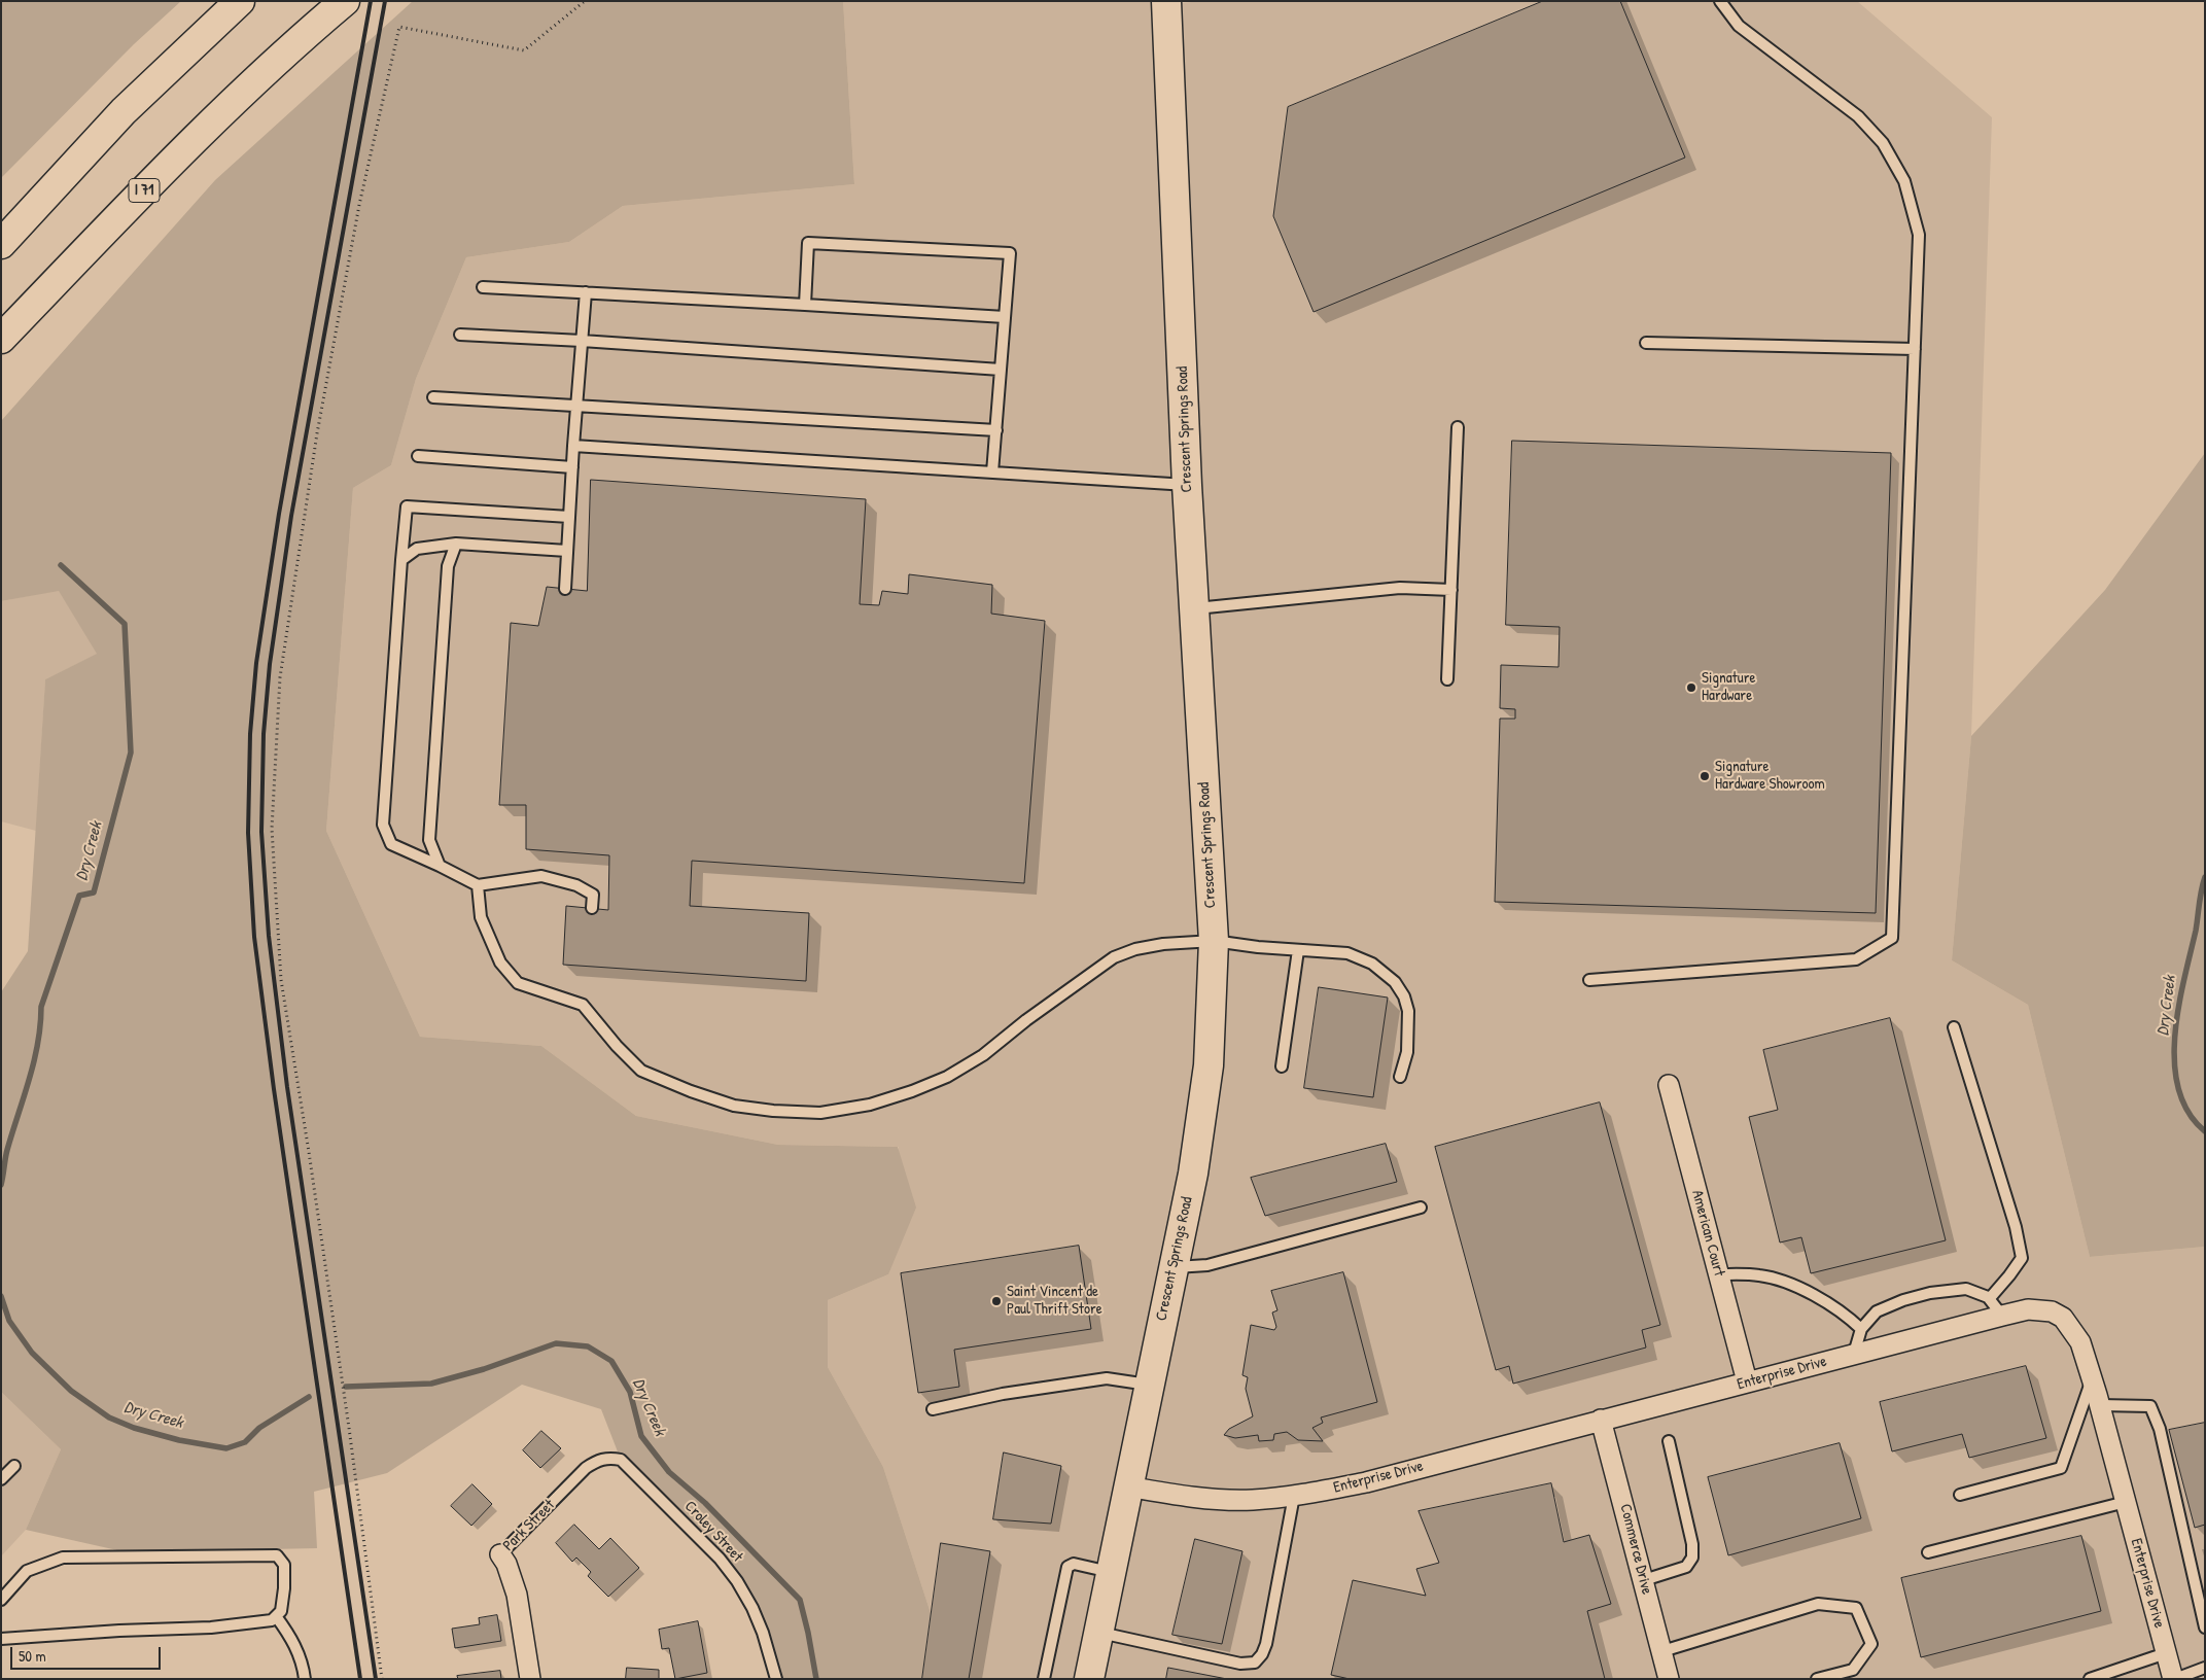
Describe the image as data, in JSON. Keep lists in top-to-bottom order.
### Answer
{
  "streets": {
    "main road": ["I 71", "Crescent Springs Road"],
    "street": [
      "American Court",
      "Enterprise Drive",
      "Park Street",
      "Commerce Drive"
    ],
    "lane": ["Croley Street"]
  },
  "crossings": [
    ["Crescent Springs Road", "Enterprise Drive"],
    ["American Court", "Enterprise Drive"],
    ["Enterprise Drive", "Commerce Drive"],
    ["Park Street", "Croley Street"]
  ],
  "water": ["Dry Creek"],
  "places": ["Signature Hardware", "Signature Hardware Showroom", "Saint Vincent de Paul Thrift Store"],
  "scale_bar": "50 m"
}
